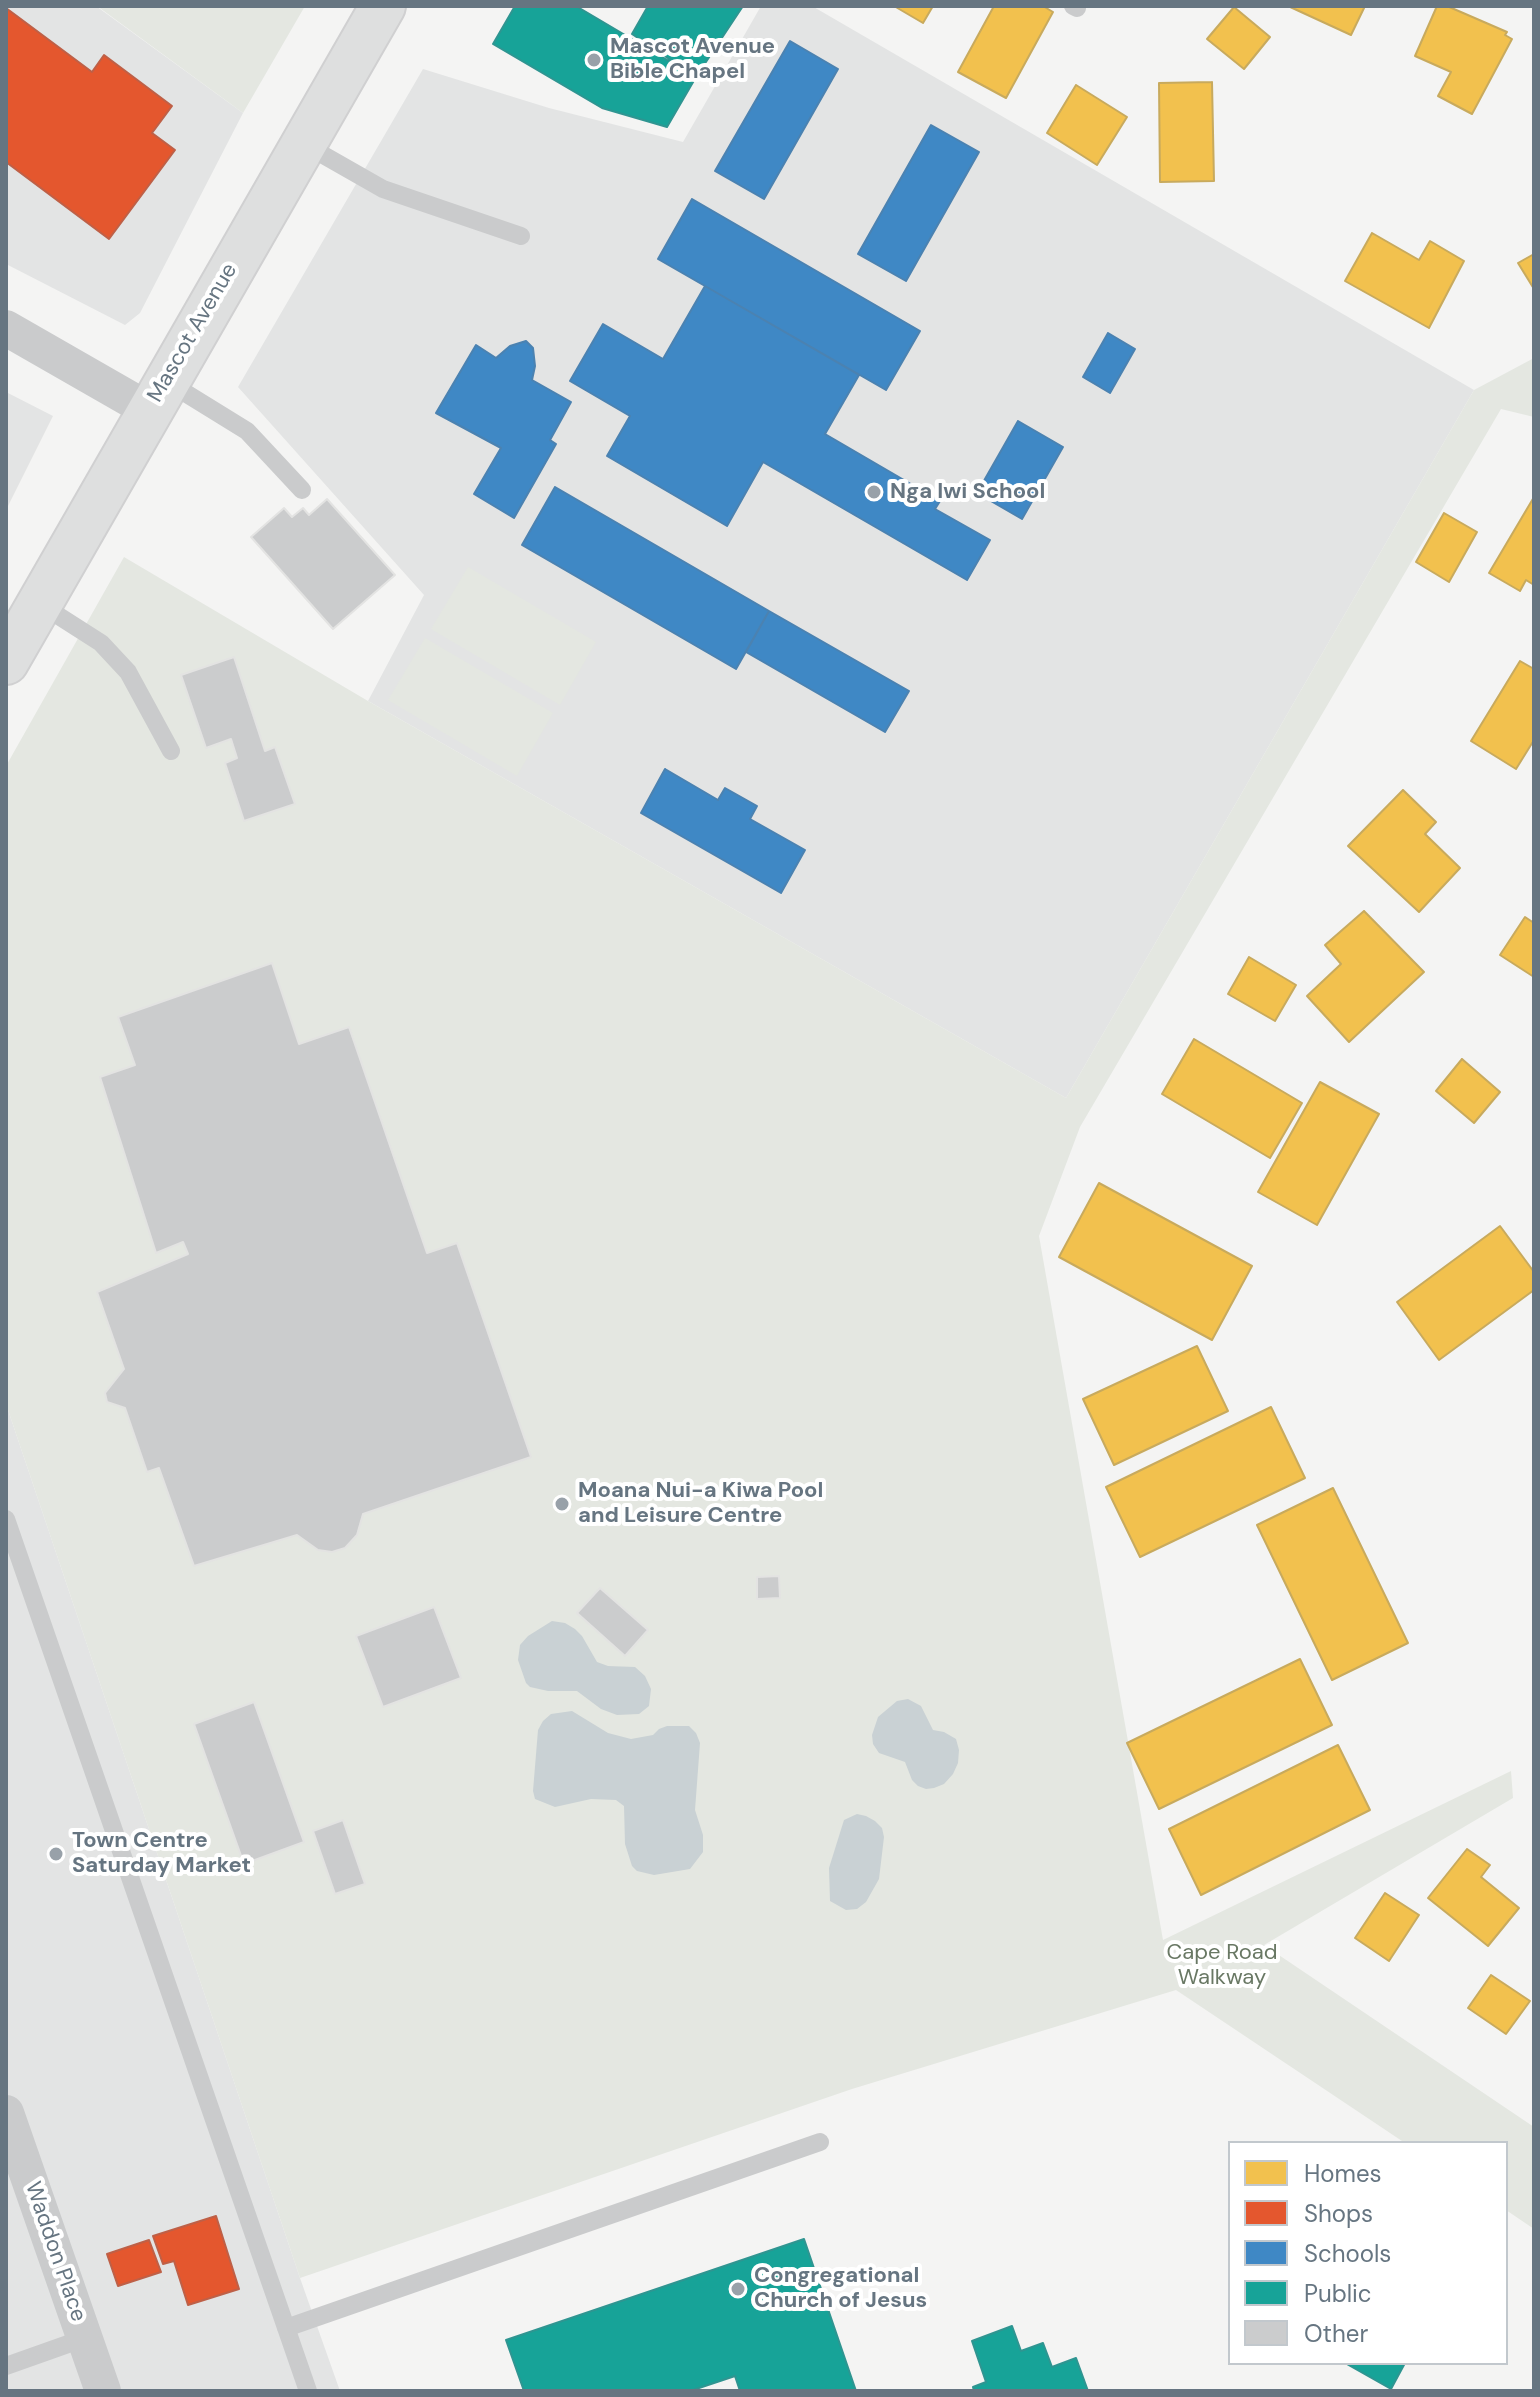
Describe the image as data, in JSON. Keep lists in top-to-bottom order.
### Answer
{
  "streets": {
    "main road": ["Mascot Avenue"],
    "street": ["Waddon Place"]
  },
  "parks": ["Cape Road Walkway"],
  "places": [
    "Mascot Avenue Bible Chapel",
    "Nga Iwi School",
    "Moana Nui-a Kiwa Pool and Leisure Centre",
    "Town Centre Saturday Market",
    "Congregational Church of Jesus"
  ],
  "legend": [
    "Homes",
    "Shops",
    "Schools",
    "Public",
    "Other"
  ]
}
